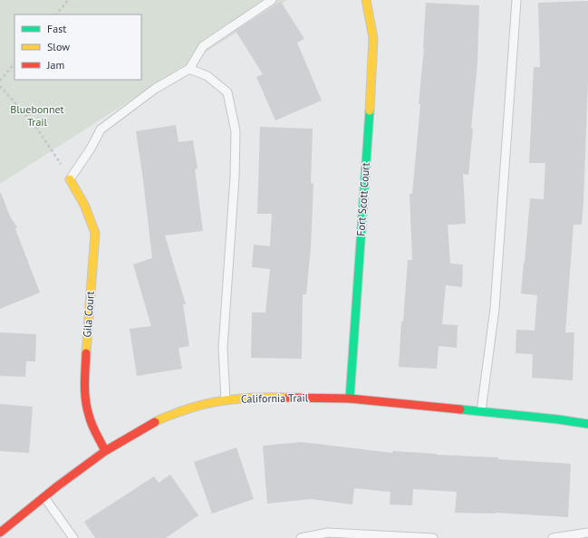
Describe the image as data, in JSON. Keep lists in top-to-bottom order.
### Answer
{
  "streets": {
    "street": ["Fort Scott Court", "Gila Court", "California Trail"]
  },
  "crossings": [
    ["Fort Scott Court", "California Trail"],
    ["Gila Court", "California Trail"]
  ],
  "parks": ["Bluebonnet Trail"],
  "legend": ["Fast", "Slow", "Jam"]
}
